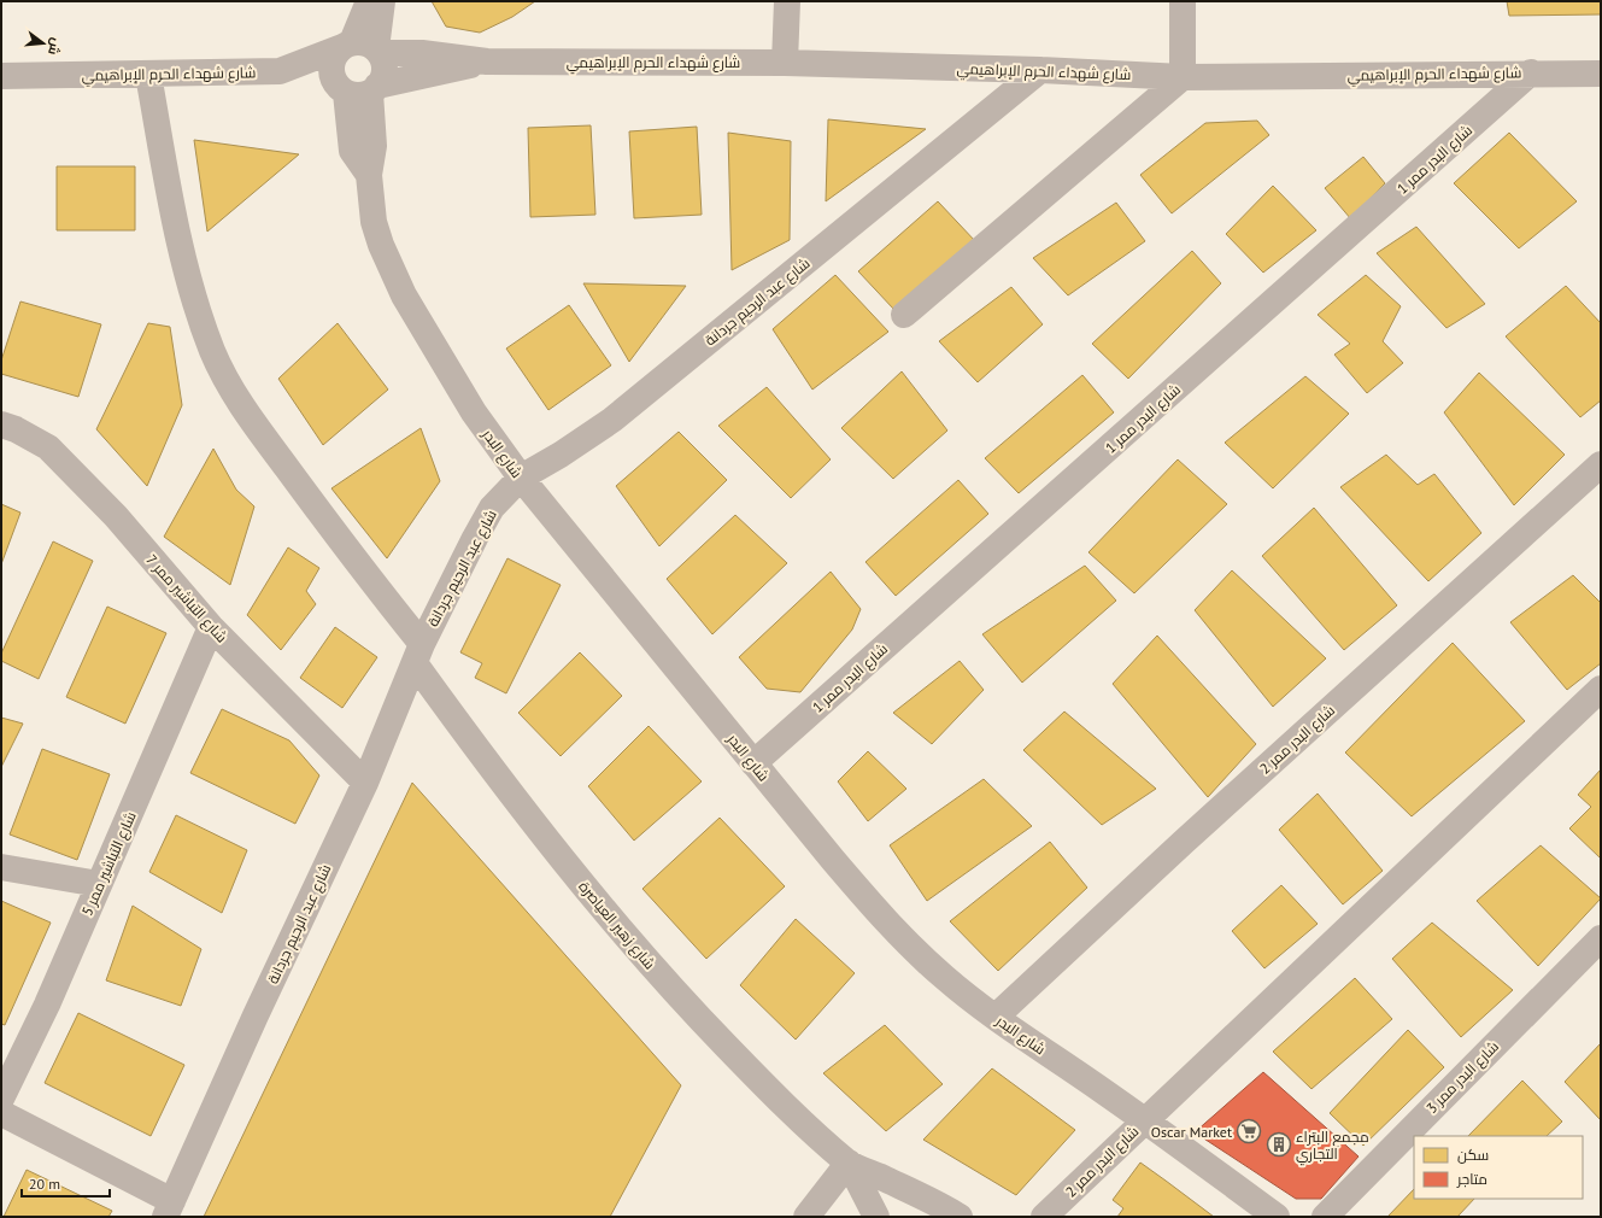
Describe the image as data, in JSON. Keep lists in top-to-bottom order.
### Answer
{
  "streets": {
    "street": [
      "شارع شهداء الحرم الإبراهيمي",
      "شارع البدر ممر 1",
      "شارع عبد الرحيم جردانة",
      "شارع البدر",
      "شارع التباشير ممر 7",
      "شارع البدر ممر 2",
      "شارع التباشير ممر 5",
      "شارع زهير العياصرة",
      "شارع البدر ممر 3"
    ]
  },
  "crossings": [
    ["شارع شهداء الحرم الإبراهيمي", "شارع البدر ممر 1"],
    ["شارع شهداء الحرم الإبراهيمي", "شارع عبد الرحيم جردانة"],
    ["شارع شهداء الحرم الإبراهيمي", "شارع البدر"],
    ["شارع شهداء الحرم الإبراهيمي", "شارع زهير العياصرة"],
    ["شارع البدر ممر 1", "شارع البدر"],
    ["شارع عبد الرحيم جردانة", "شارع البدر"],
    ["شارع عبد الرحيم جردانة", "شارع التباشير ممر 7"],
    ["شارع عبد الرحيم جردانة", "شارع زهير العياصرة"],
    ["شارع البدر", "شارع البدر ممر 2"],
    ["شارع التباشير ممر 7", "شارع التباشير ممر 5"]
  ],
  "places": {
    "supermarket": ["Oscar Market"],
    "building": ["مجمع البتراء التجاري"]
  },
  "legend": ["سكن", "متاجر"],
  "scale_bar": "20 m",
  "north": "right"
}
